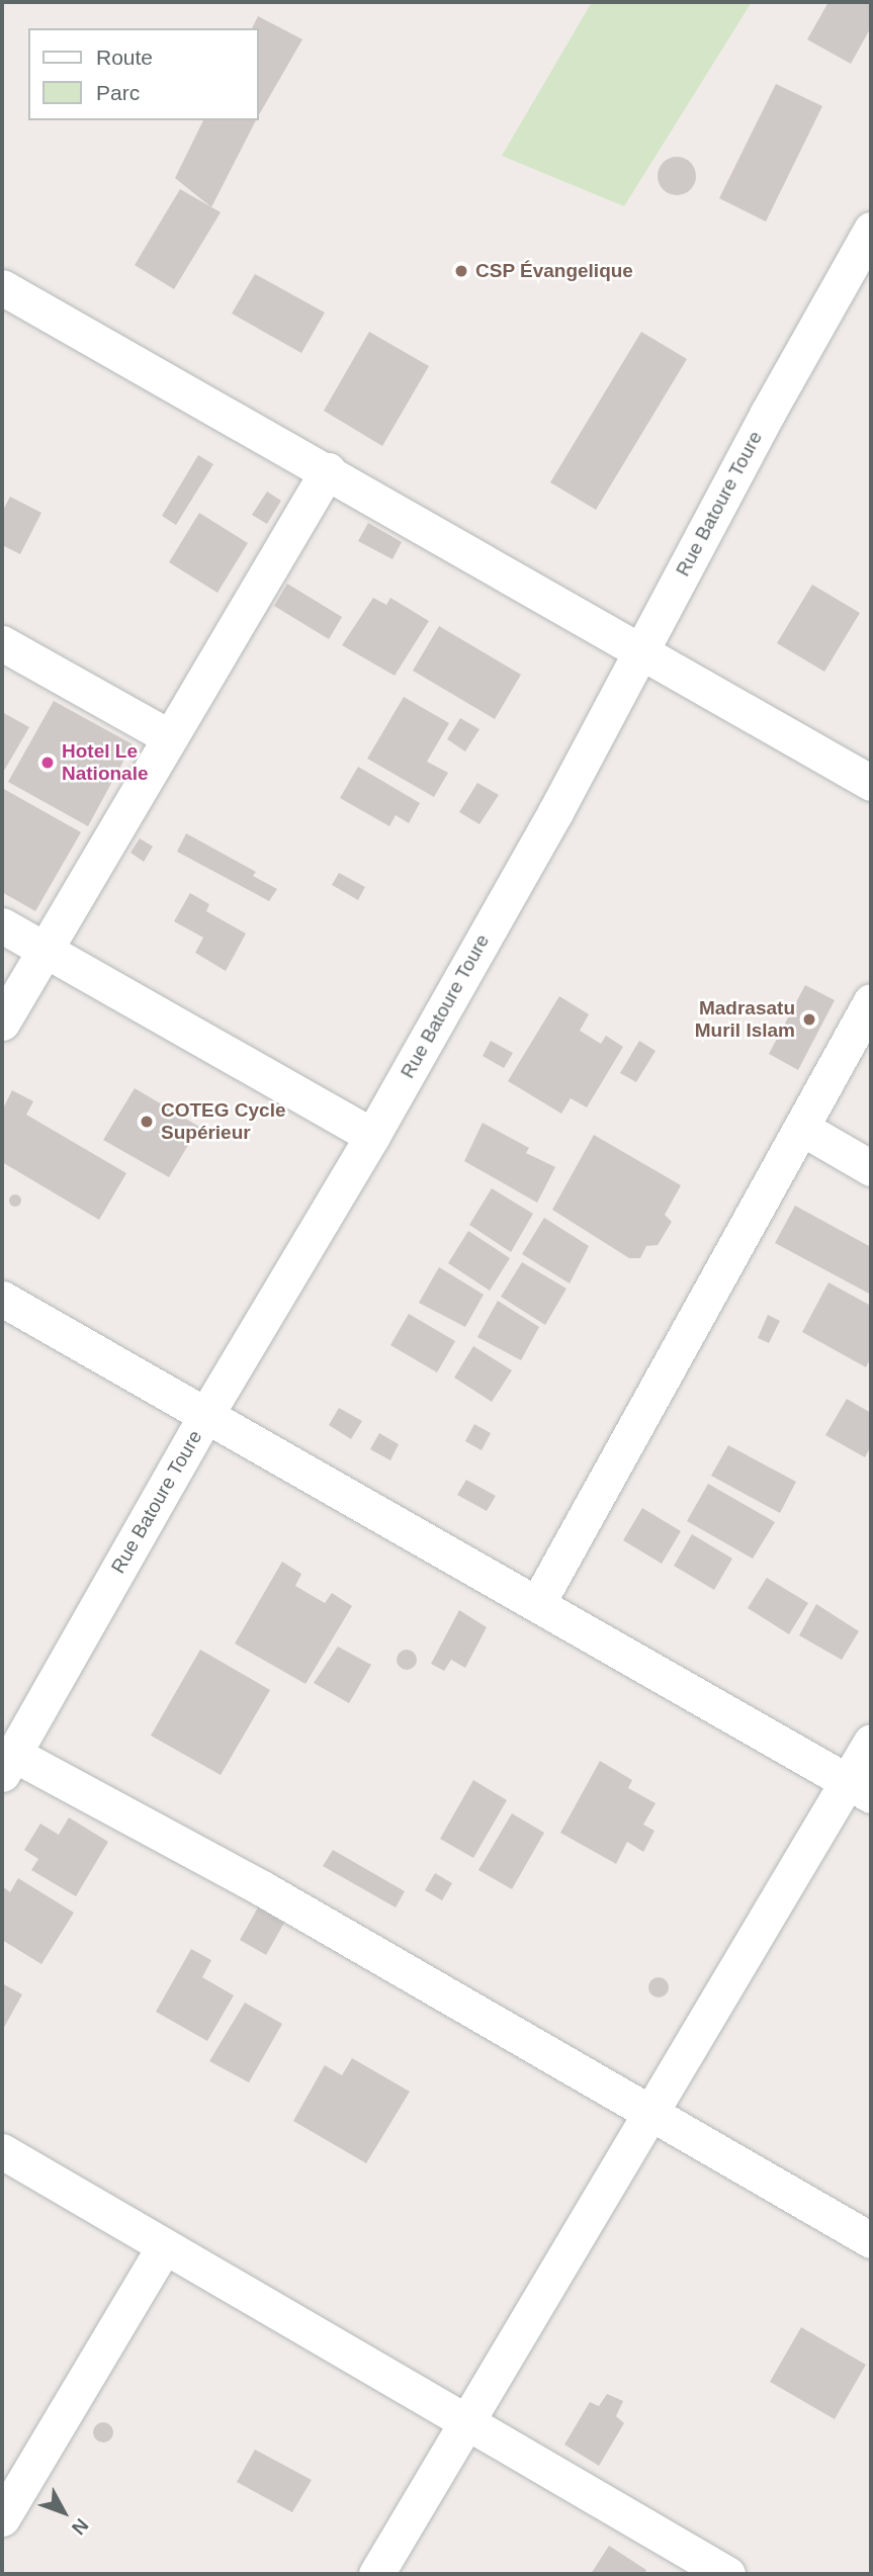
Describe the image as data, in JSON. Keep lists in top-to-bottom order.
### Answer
{
  "streets": {
    "street": ["Rue Batoure Toure"]
  },
  "places": [
    "CSP Évangelique",
    "Hotel Le Nationale",
    "Madrasatu Muril Islam",
    "COTEG Cycle Supérieur"
  ],
  "legend": ["Route", "Parc"],
  "north": "bottom right"
}
